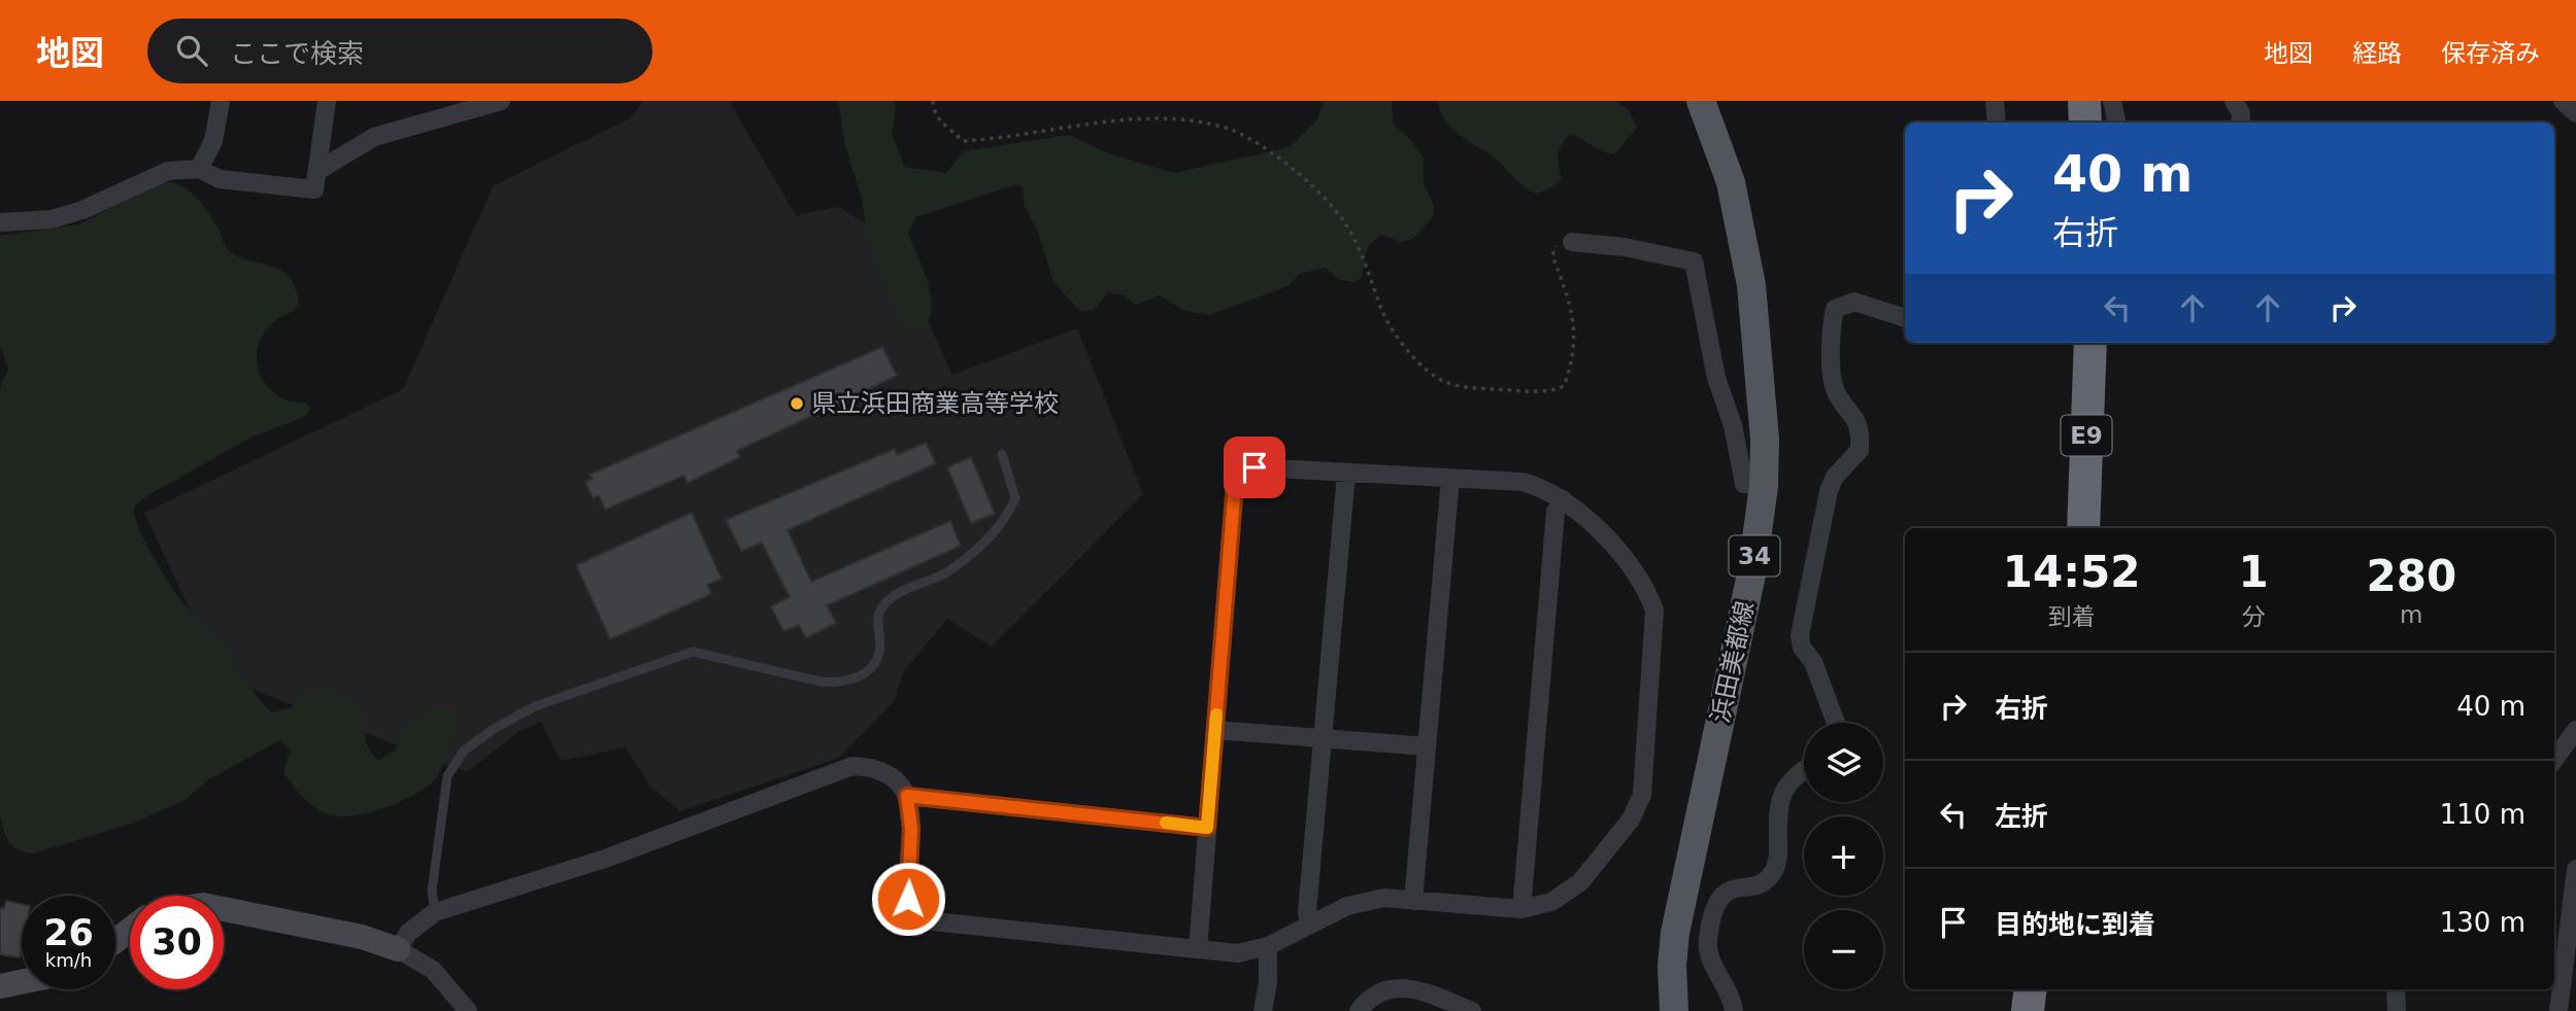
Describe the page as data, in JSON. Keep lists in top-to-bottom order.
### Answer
{
  "streets": {
    "highway": ["E9"],
    "main road": ["34", "浜田美都線"]
  },
  "places": ["県立浜田商業高等学校"],
  "page": {
    "header": "地図",
    "search": "ここで検索",
    "nav": ["地図", "経路", "保存済み"],
    "turn": ["40 m", "右折"],
    "eta": [
      "14:52",
      "到着",
      "1",
      "分",
      "280",
      "m"
    ],
    "list": [
      {
        "name": "右折",
        "value": "40 m"
      },
      {
        "name": "左折",
        "value": "110 m"
      },
      {
        "name": "目的地に到着",
        "value": "130 m"
      }
    ],
    "map_buttons": ["+", "−"],
    "speed": "26 km/h",
    "limit": "30"
  }
}
